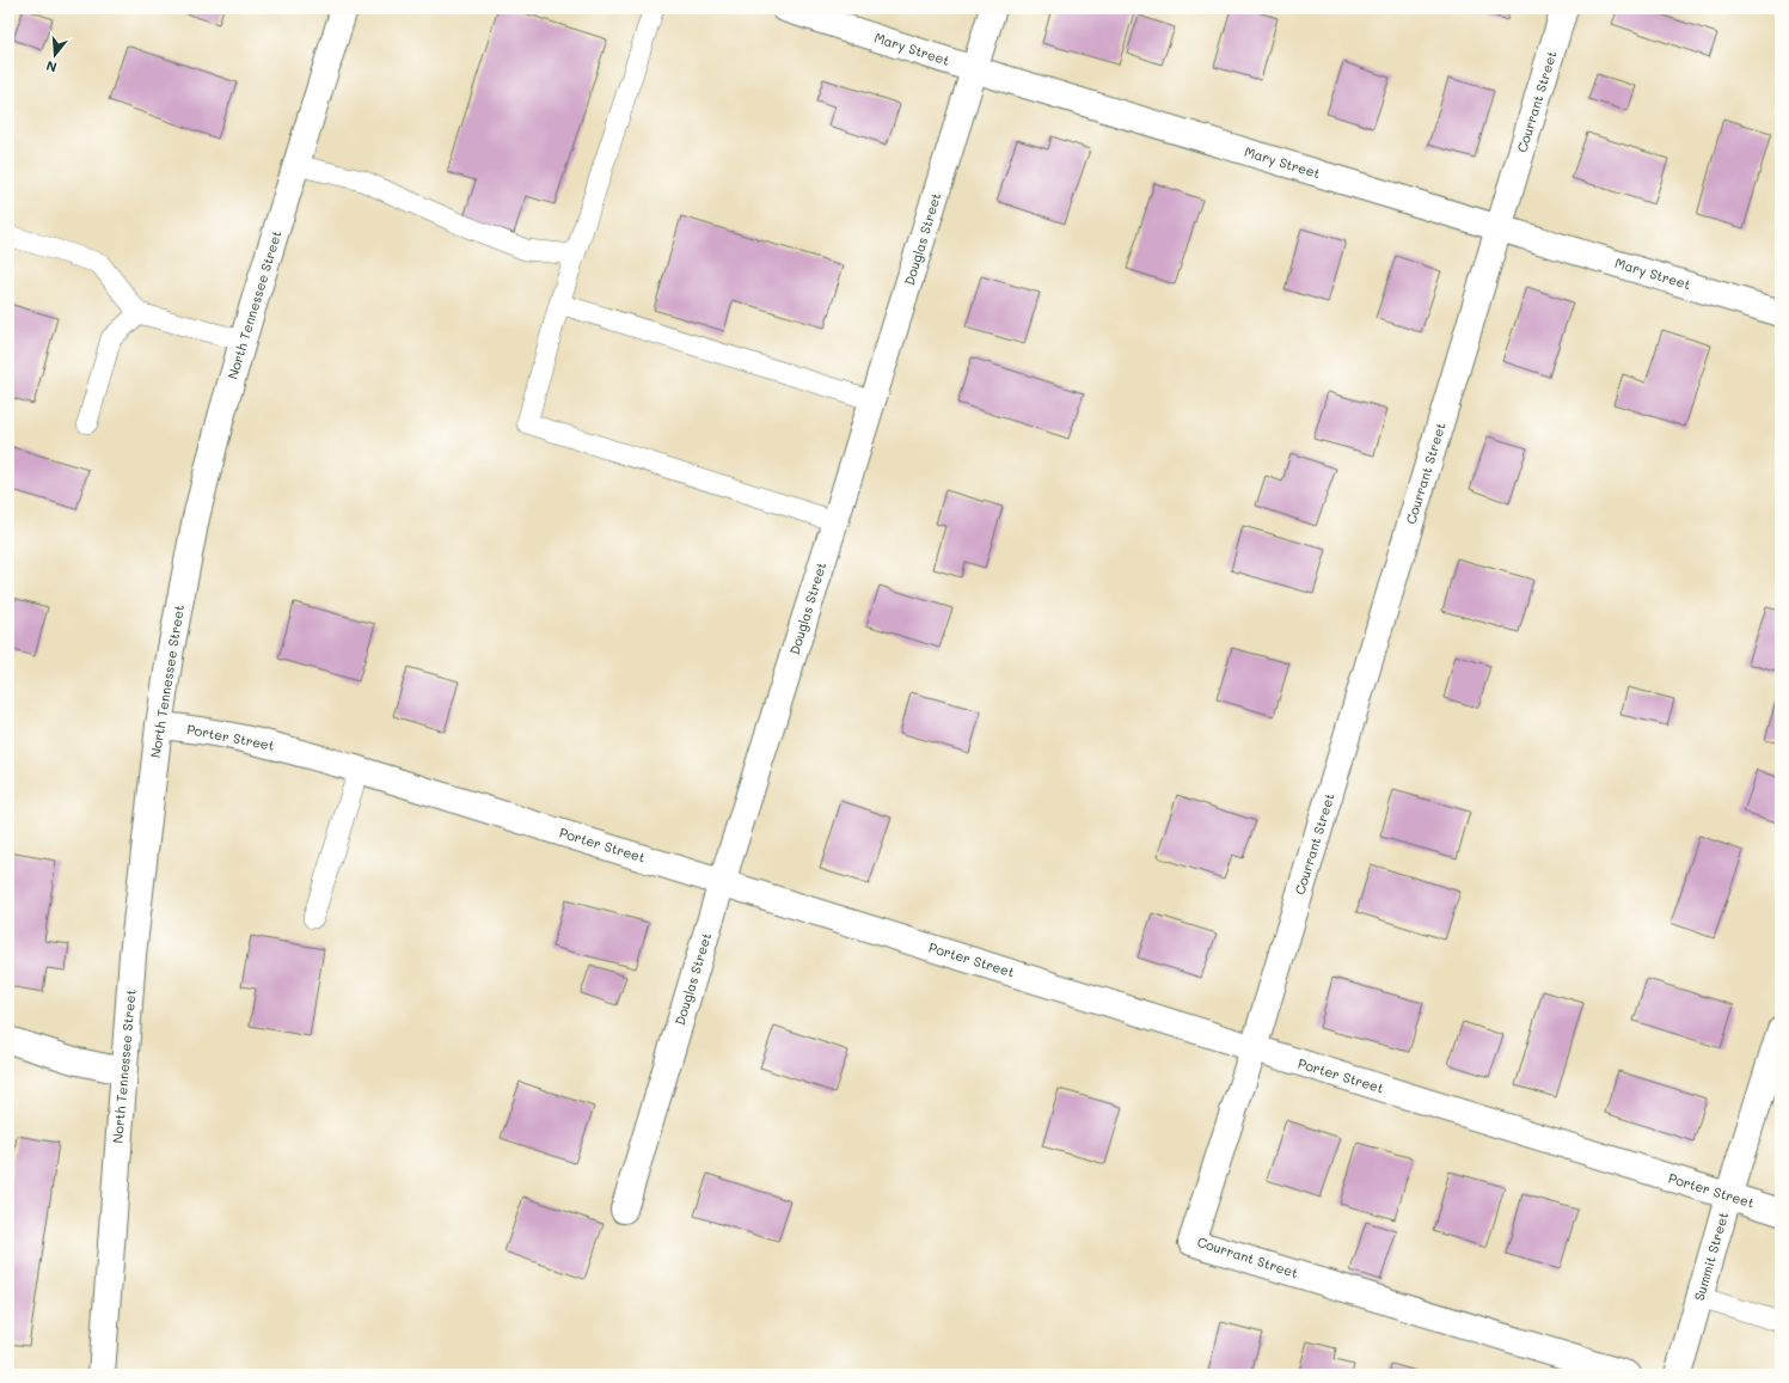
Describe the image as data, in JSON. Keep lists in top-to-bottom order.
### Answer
{
  "streets": {
    "street": [
      "Mary Street",
      "Courrant Street",
      "Douglas Street",
      "North Tennessee Street",
      "Porter Street",
      "Summit Street"
    ]
  },
  "crossings": [
    ["Mary Street", "Courrant Street"],
    ["Mary Street", "Douglas Street"],
    ["Courrant Street", "Porter Street"],
    ["Douglas Street", "Porter Street"],
    ["North Tennessee Street", "Porter Street"],
    ["Porter Street", "Summit Street"]
  ],
  "north": "bottom"
}
